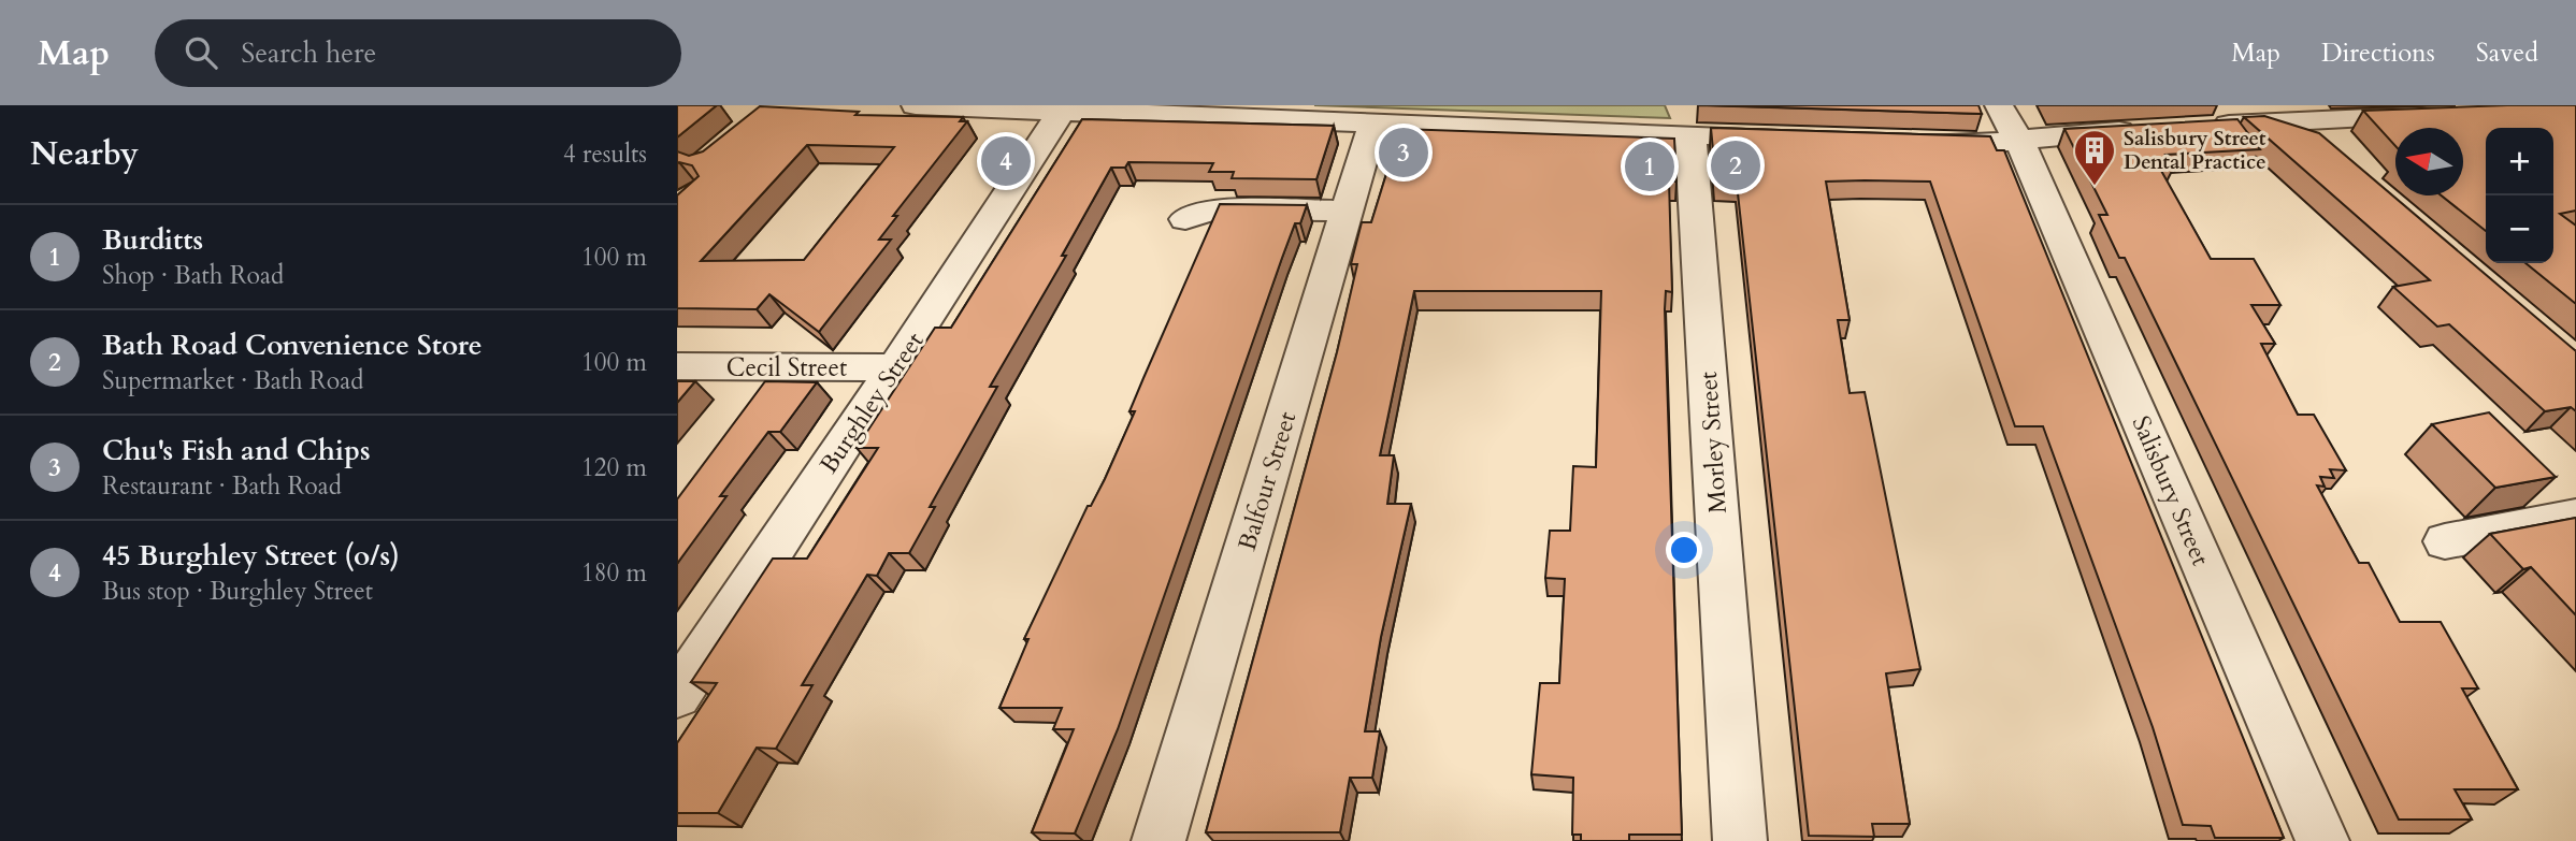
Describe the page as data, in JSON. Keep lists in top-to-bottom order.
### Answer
{
  "streets": {
    "street": [
      "Cecil Street",
      "Burghley Street",
      "Morley Street",
      "Balfour Street",
      "Salisbury Street"
    ]
  },
  "crossings": [
    ["Cecil Street", "Burghley Street"]
  ],
  "places": {
    "building": ["Salisbury Street Dental Practice"]
  },
  "north": "left",
  "page": {
    "header": "Map",
    "search": "Search here",
    "nav": ["Map", "Directions", "Saved"],
    "heading": ["Nearby", "4 results"],
    "pins": [
      "3",
      "4",
      "2",
      "1"
    ],
    "map_buttons": ["+", "−"],
    "list": [
      {
        "mark": "1",
        "name": "Burditts",
        "note": "Shop · Bath Road",
        "value": "100 m"
      },
      {
        "mark": "2",
        "name": "Bath Road Convenience Store",
        "note": "Supermarket · Bath Road",
        "value": "100 m"
      },
      {
        "mark": "3",
        "name": "Chu's Fish and Chips",
        "note": "Restaurant · Bath Road",
        "value": "120 m"
      },
      {
        "mark": "4",
        "name": "45 Burghley Street (o/s)",
        "note": "Bus stop · Burghley Street",
        "value": "180 m"
      }
    ]
  }
}
